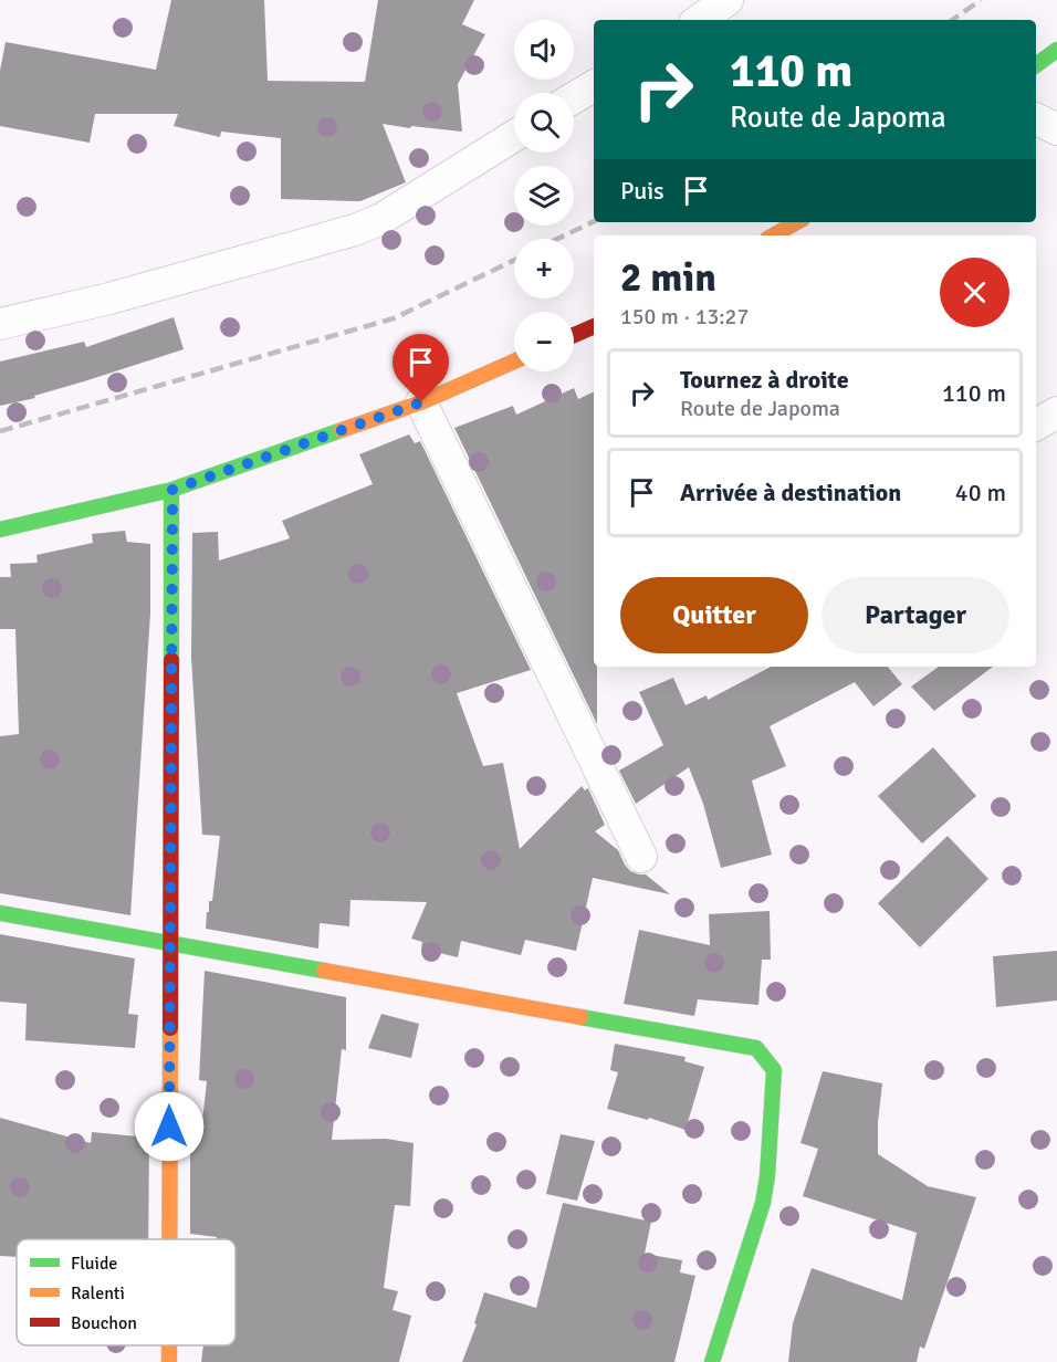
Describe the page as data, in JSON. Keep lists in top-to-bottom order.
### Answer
{
  "legend": ["Fluide", "Ralenti", "Bouchon"],
  "page": {
    "map_buttons": ["+", "−"],
    "turn": ["110 m", "Route de Japoma"],
    "then": "Puis",
    "heading": ["2 min", "150 m · 13:27"],
    "list": [
      {
        "name": "Tournez à droite",
        "note": "Route de Japoma",
        "value": "110 m"
      },
      {
        "name": "Arrivée à destination",
        "value": "40 m"
      }
    ],
    "buttons": ["Quitter", "Partager"]
  }
}
